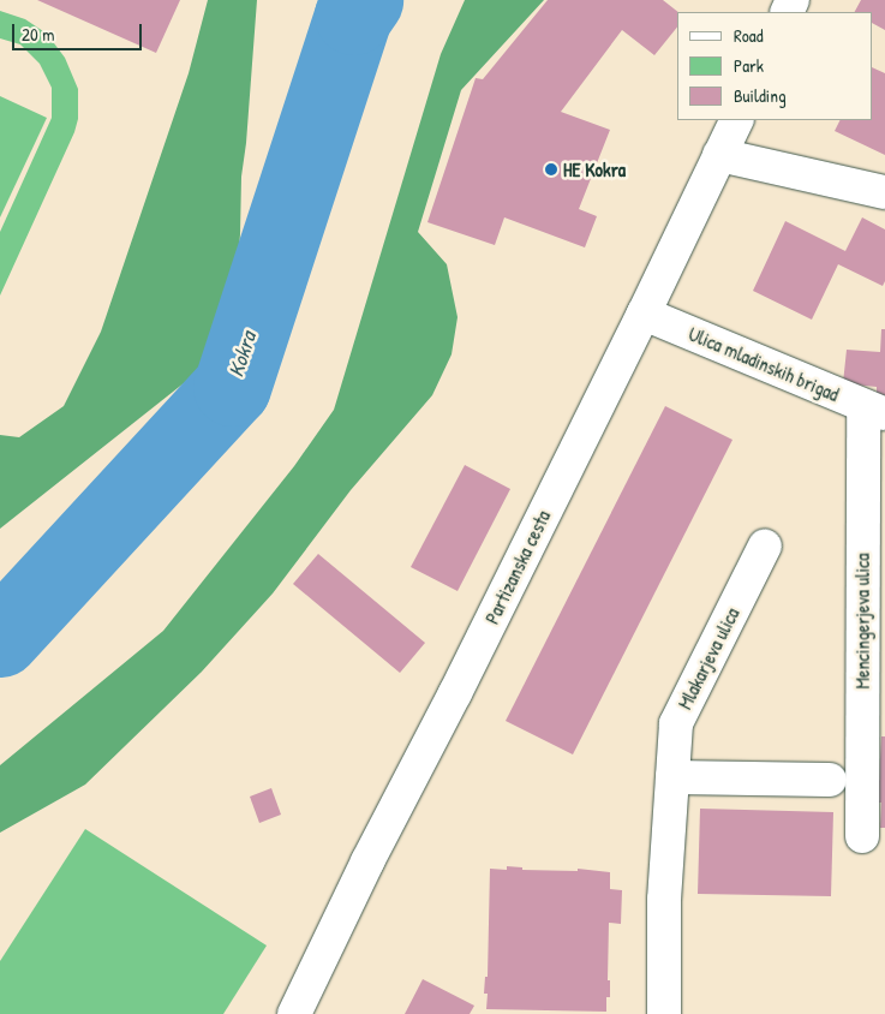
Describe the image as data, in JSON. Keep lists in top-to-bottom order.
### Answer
{
  "streets": {
    "street": [
      "Ulica mladinskih brigad",
      "Partizanska cesta",
      "Mencingerjeva ulica",
      "Mlakarjeva ulica"
    ]
  },
  "crossings": [
    ["Ulica mladinskih brigad", "Partizanska cesta"],
    ["Ulica mladinskih brigad", "Mencingerjeva ulica"]
  ],
  "water": ["Kokra"],
  "places": ["HE Kokra"],
  "legend": ["Road", "Park", "Building"],
  "scale_bar": "20 m"
}
